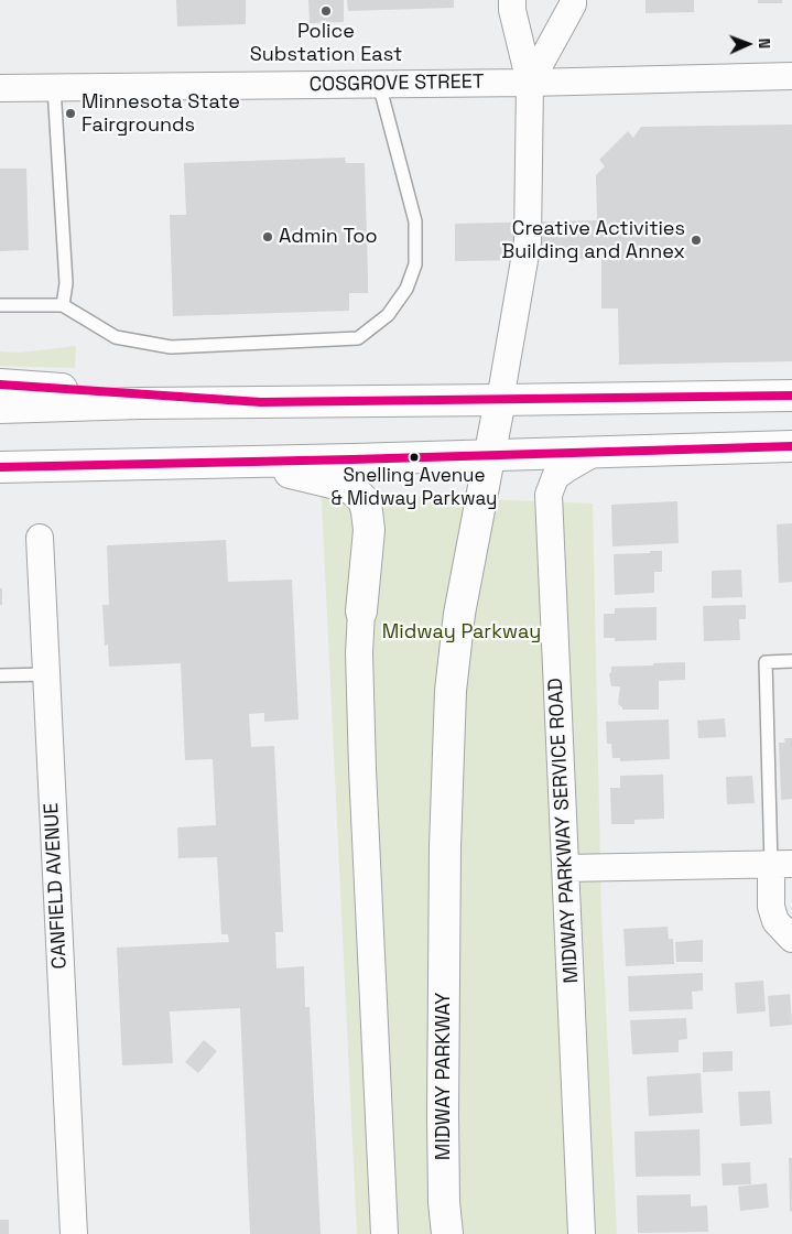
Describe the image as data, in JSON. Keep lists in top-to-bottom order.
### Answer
{
  "streets": {
    "main road": ["MIDWAY PARKWAY"],
    "street": ["COSGROVE STREET", "MIDWAY PARKWAY SERVICE ROAD", "CANFIELD AVENUE"]
  },
  "parks": ["Midway Parkway"],
  "places": [
    "Police Substation East",
    "Minnesota State Fairgrounds",
    "Admin Too",
    "Creative Activities Building and Annex",
    "Snelling Avenue & Midway Parkway"
  ],
  "north": "right"
}
